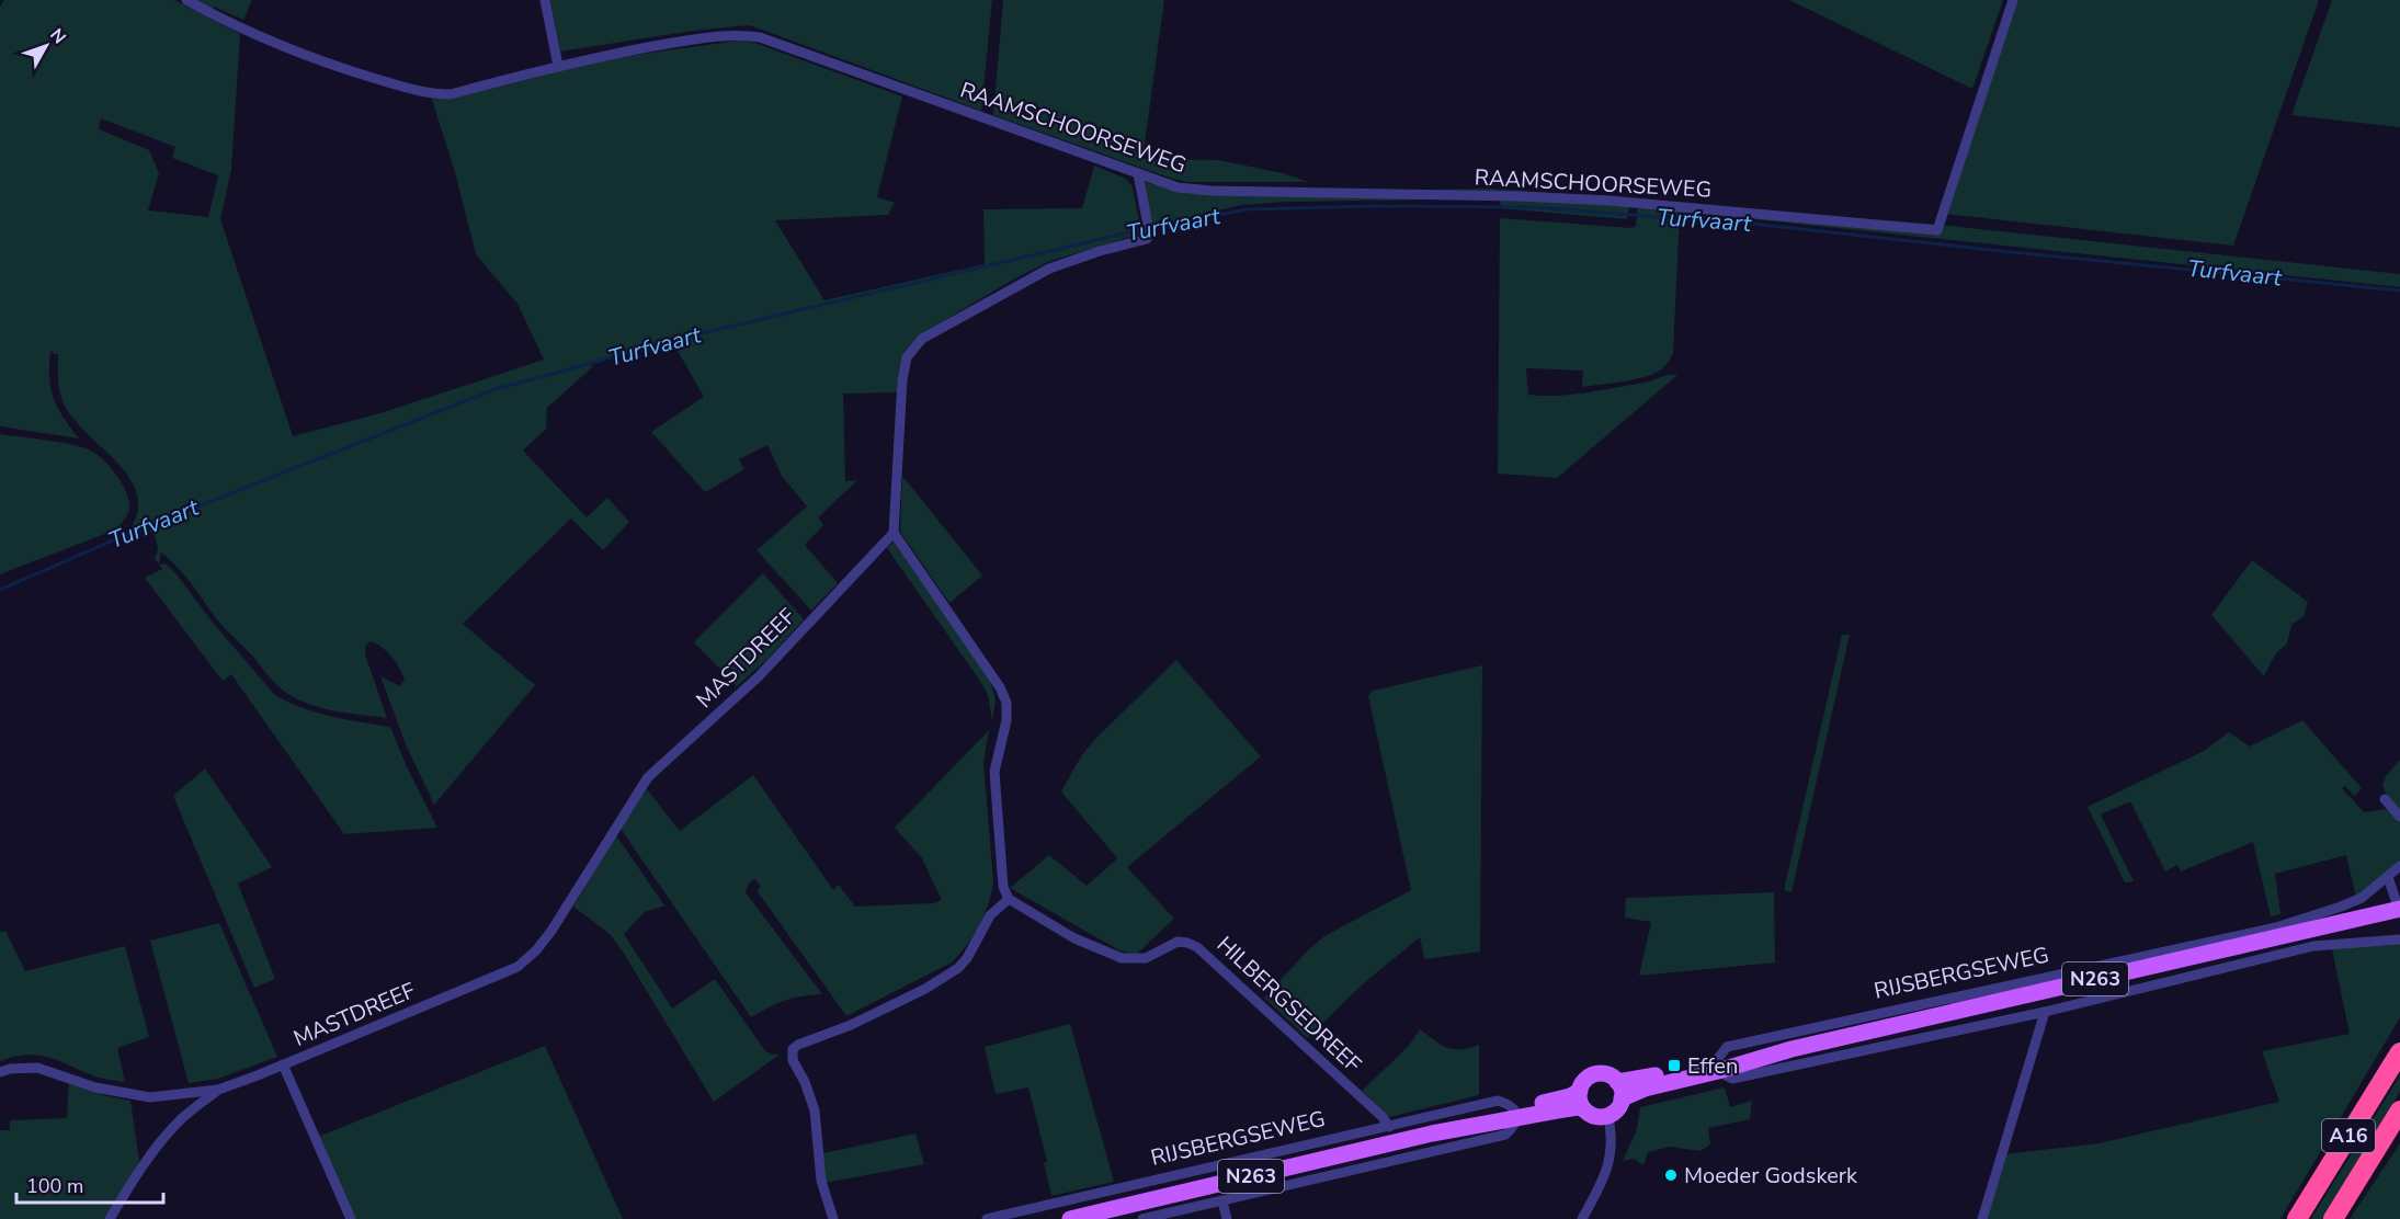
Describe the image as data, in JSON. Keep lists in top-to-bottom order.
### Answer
{
  "streets": {
    "highway": ["A16"],
    "main road": ["RIJSBERGSEWEG", "N263"],
    "street": ["RAAMSCHOORSEWEG", "MASTDREEF", "HILBERGSEDREEF"]
  },
  "crossings": [
    ["RIJSBERGSEWEG", "N263"],
    ["RIJSBERGSEWEG", "HILBERGSEDREEF"]
  ],
  "water": ["Turfvaart"],
  "places": {
    "transit": ["Effen"],
    "other": ["Moeder Godskerk"]
  },
  "scale_bar": "100 m",
  "north": "top right"
}
